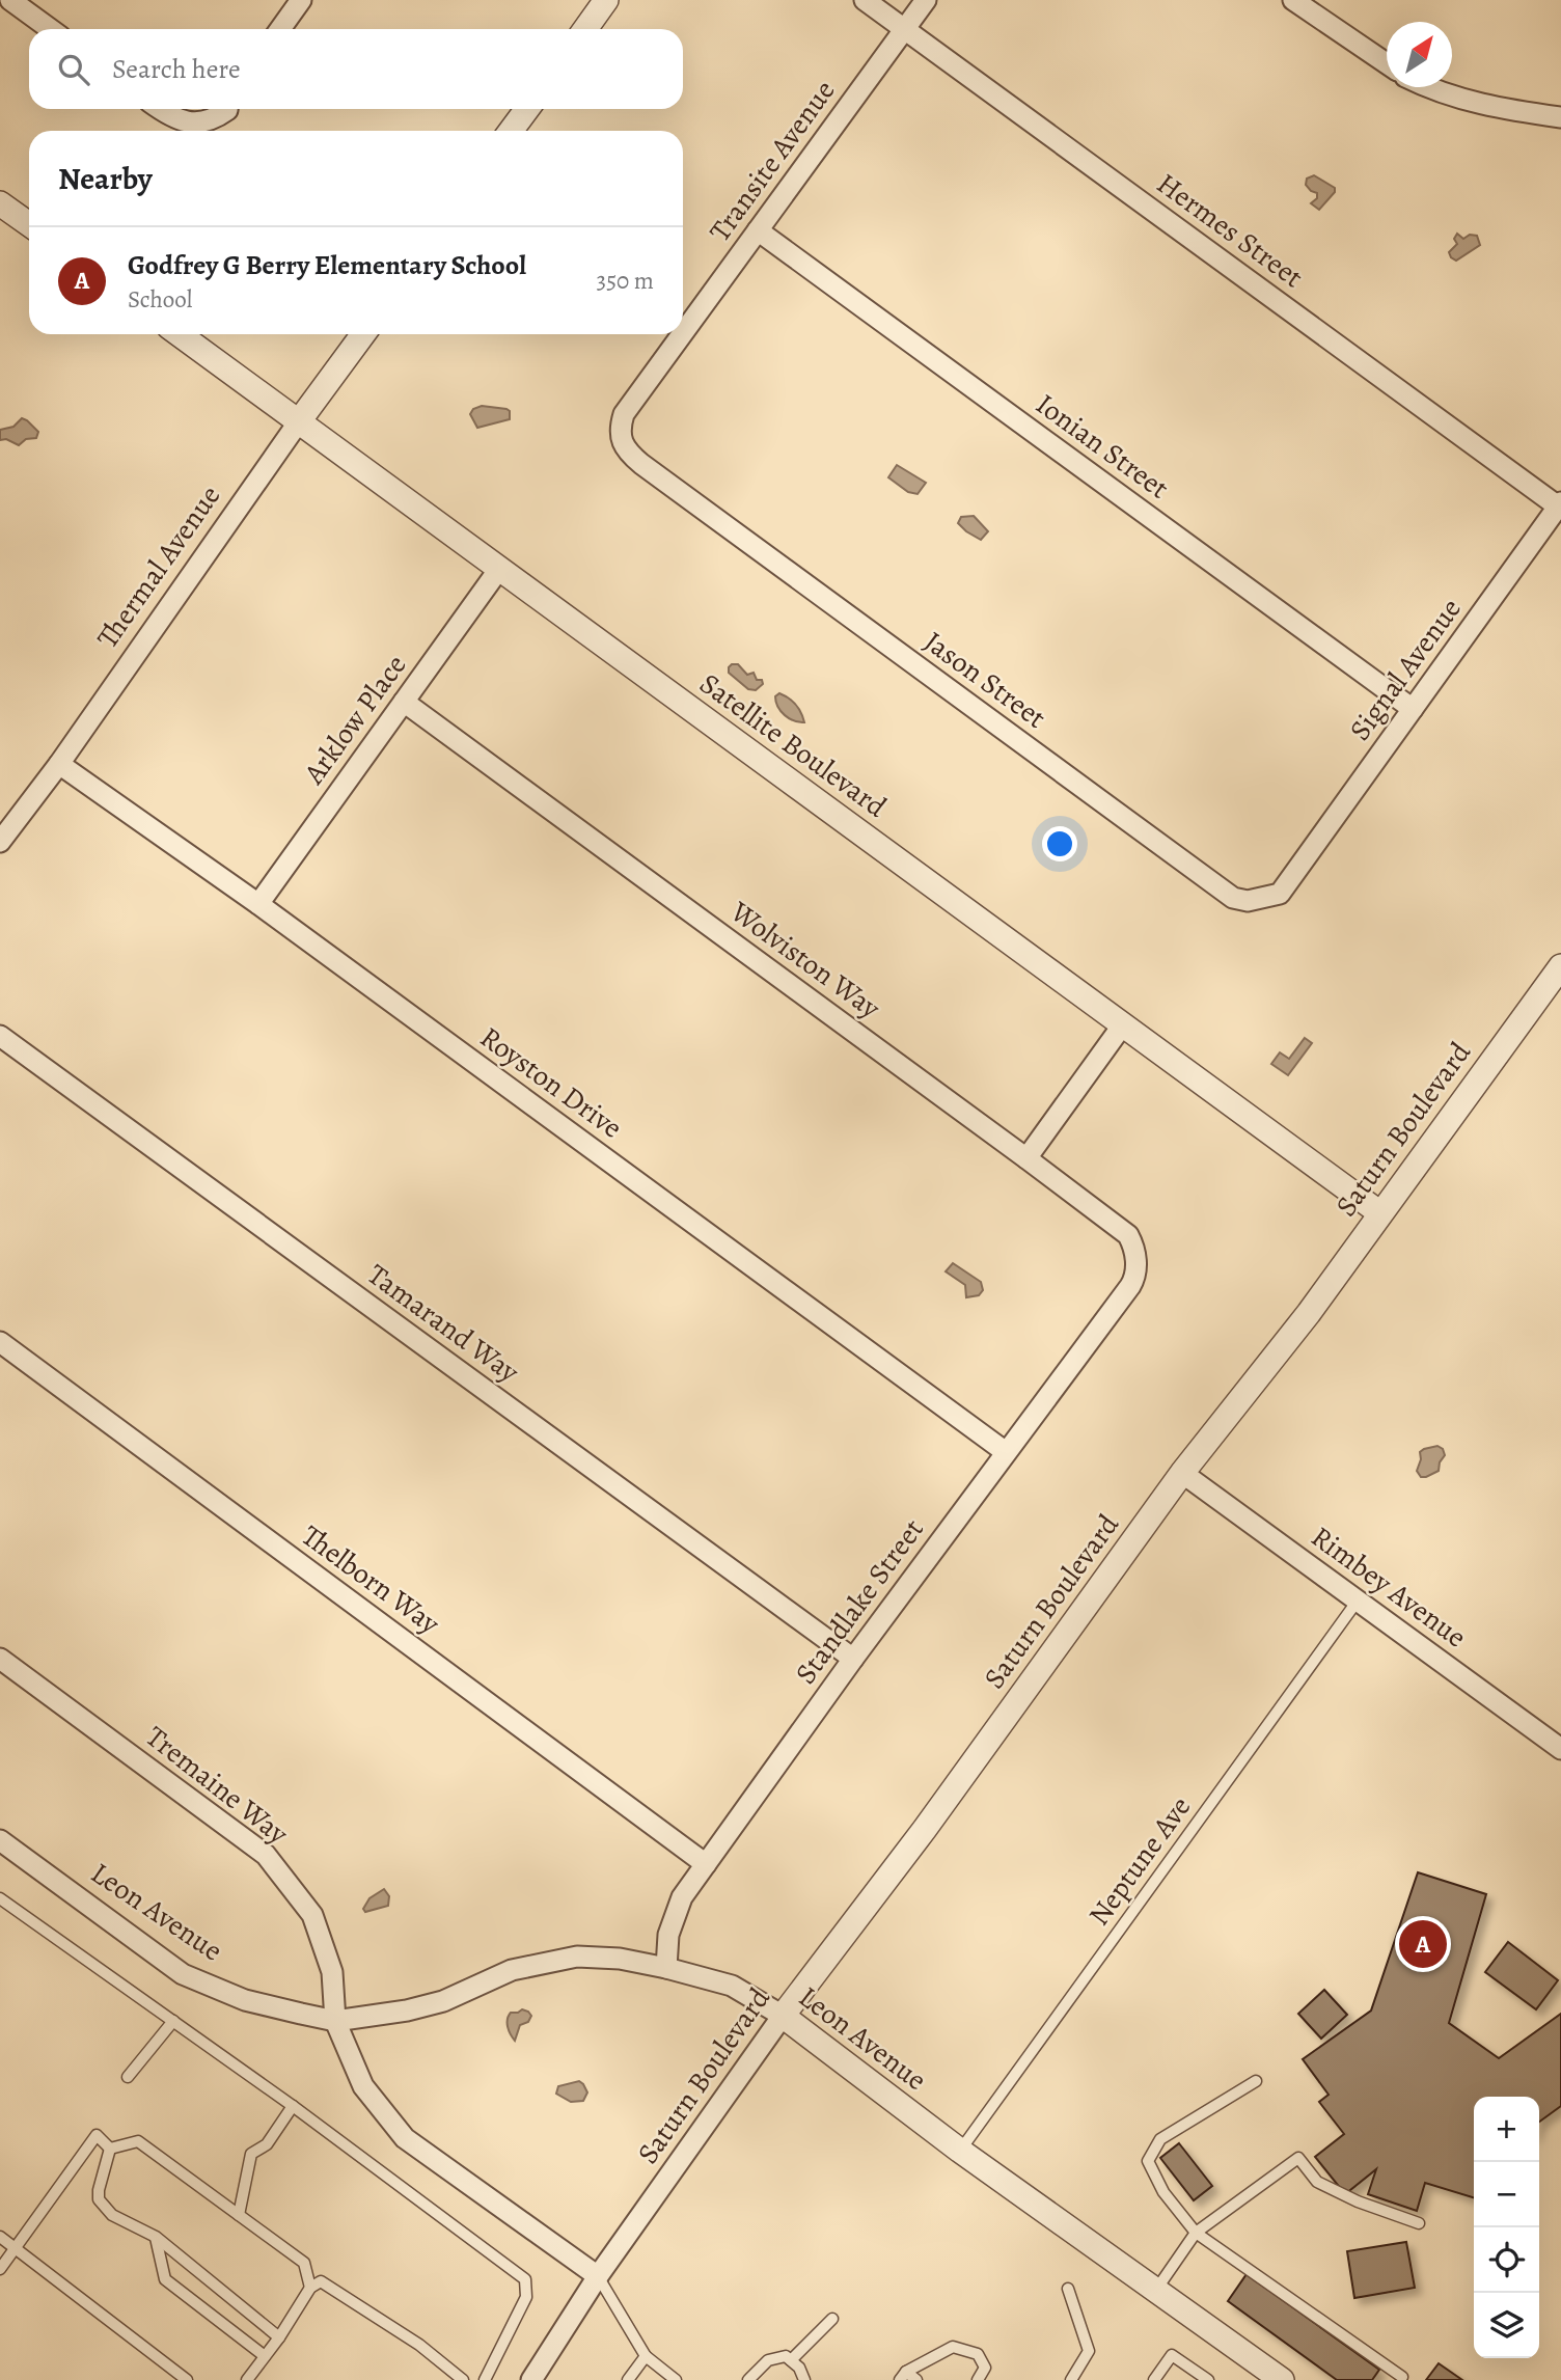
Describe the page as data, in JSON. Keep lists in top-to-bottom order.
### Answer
{
  "streets": {
    "street": [
      "Transite Avenue",
      "Hermes Street",
      "Ionian Street",
      "Thermal Avenue",
      "Signal Avenue",
      "Jason Street",
      "Arklow Place",
      "Satellite Boulevard",
      "Wolviston Way",
      "Royston Drive",
      "Saturn Boulevard",
      "Tamarand Way",
      "Thelborn Way",
      "Rimbey Avenue",
      "Standlake Street",
      "Tremaine Way",
      "Leon Avenue"
    ],
    "lane": ["Neptune Ave"]
  },
  "crossings": [
    ["Transite Avenue", "Hermes Street"],
    ["Transite Avenue", "Ionian Street"],
    ["Transite Avenue", "Jason Street"],
    ["Hermes Street", "Signal Avenue"],
    ["Ionian Street", "Signal Avenue"],
    ["Thermal Avenue", "Satellite Boulevard"],
    ["Thermal Avenue", "Royston Drive"],
    ["Signal Avenue", "Jason Street"],
    ["Arklow Place", "Satellite Boulevard"],
    ["Arklow Place", "Wolviston Way"],
    ["Arklow Place", "Royston Drive"],
    ["Satellite Boulevard", "Saturn Boulevard"],
    ["Wolviston Way", "Standlake Street"],
    ["Royston Drive", "Standlake Street"],
    ["Saturn Boulevard", "Rimbey Avenue"],
    ["Saturn Boulevard", "Tremaine Way"],
    ["Saturn Boulevard", "Leon Avenue"],
    ["Tamarand Way", "Standlake Street"],
    ["Thelborn Way", "Standlake Street"],
    ["Rimbey Avenue", "Neptune Ave"],
    ["Standlake Street", "Leon Avenue"],
    ["Tremaine Way", "Leon Avenue"],
    ["Neptune Ave", "Leon Avenue"]
  ],
  "north": "top right",
  "page": {
    "search": "Search here",
    "heading": "Nearby",
    "list": [
      {
        "mark": "A",
        "name": "Godfrey G Berry Elementary School",
        "note": "School",
        "value": "350 m"
      }
    ],
    "pins": "A",
    "map_buttons": ["+", "−"]
  }
}
